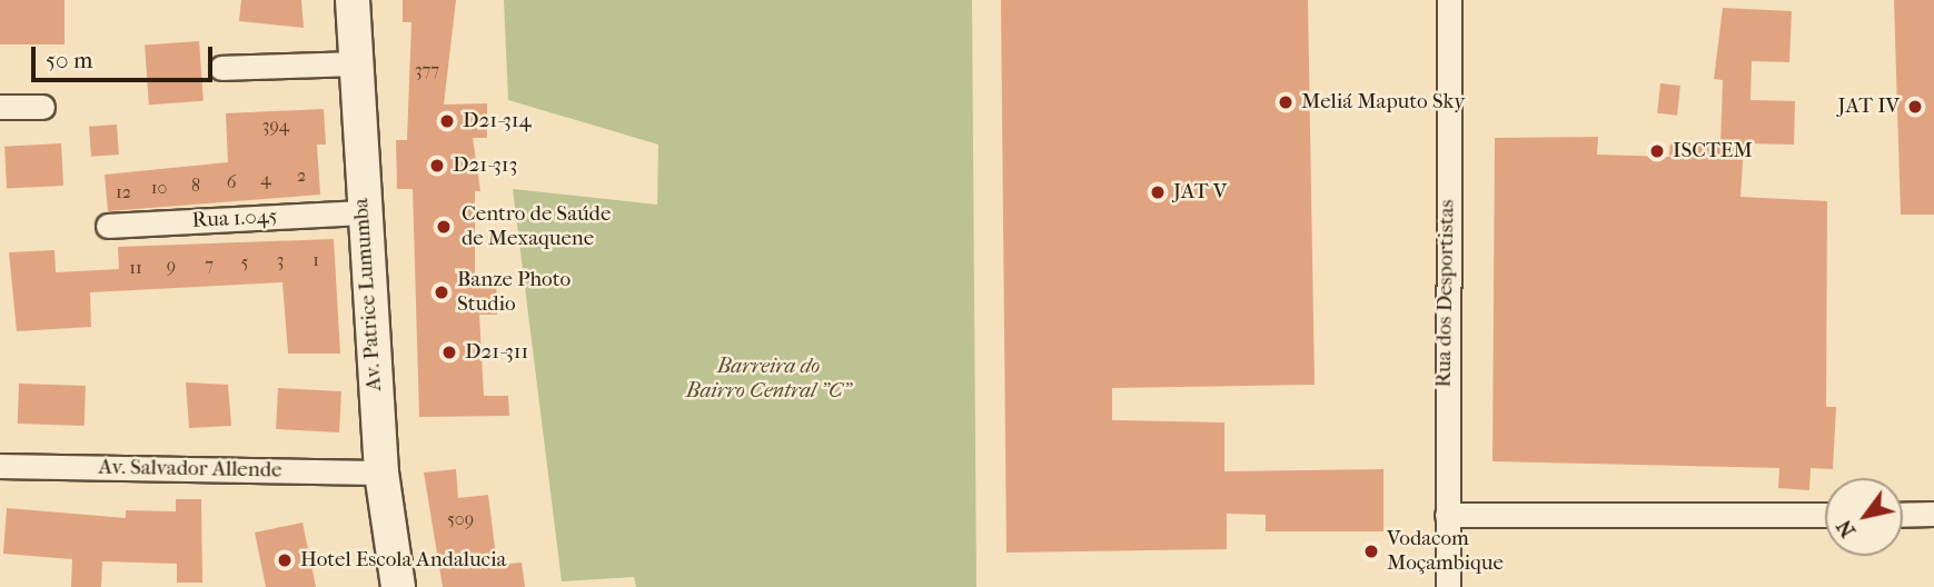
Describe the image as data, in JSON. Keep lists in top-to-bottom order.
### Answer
{
  "streets": {
    "main road": ["Av. Patrice Lumumba"],
    "street": ["Rua 1.045", "Rua dos Desportistas", "Av. Salvador Allende"]
  },
  "crossings": [
    ["Rua 1.045", "Av. Patrice Lumumba"],
    ["Av. Patrice Lumumba", "Av. Salvador Allende"]
  ],
  "parks": ["Barreira do Bairro Central \"C\""],
  "places": [
    "Meliá Maputo Sky",
    "JAT IV",
    "D21-314",
    "ISCTEM",
    "D21-313",
    "JAT V",
    "Centro de Saúde de Mexaquene",
    "Banze Photo Studio",
    "D21-311",
    "Vodacom Moçambique",
    "Hotel Escola Andalucia"
  ],
  "house_numbers": [
    "377",
    "394",
    "2",
    "4",
    "6",
    "8",
    "10",
    "12",
    "3",
    "1",
    "5",
    "7",
    "9",
    "11",
    "509"
  ],
  "scale_bar": "50 m",
  "north": "bottom left"
}
